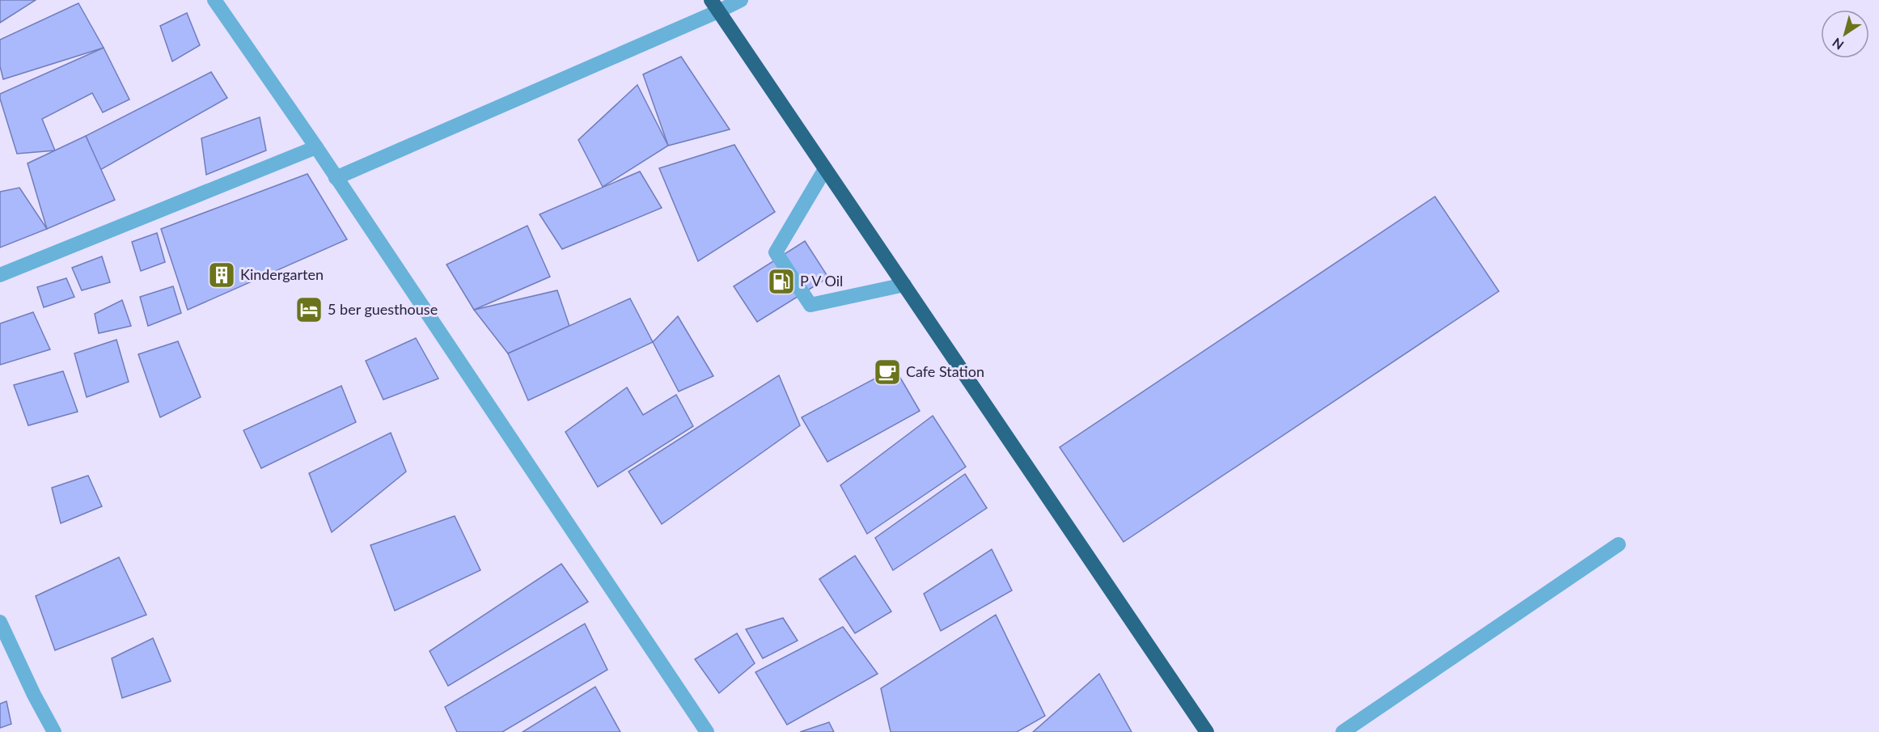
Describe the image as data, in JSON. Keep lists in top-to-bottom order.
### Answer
{
  "places": {
    "building": ["Kindergarten"],
    "fuel station": ["P V Oil"],
    "hotel": ["5 ber guesthouse"],
    "cafe": ["Cafe Station"]
  },
  "north": "bottom left"
}
